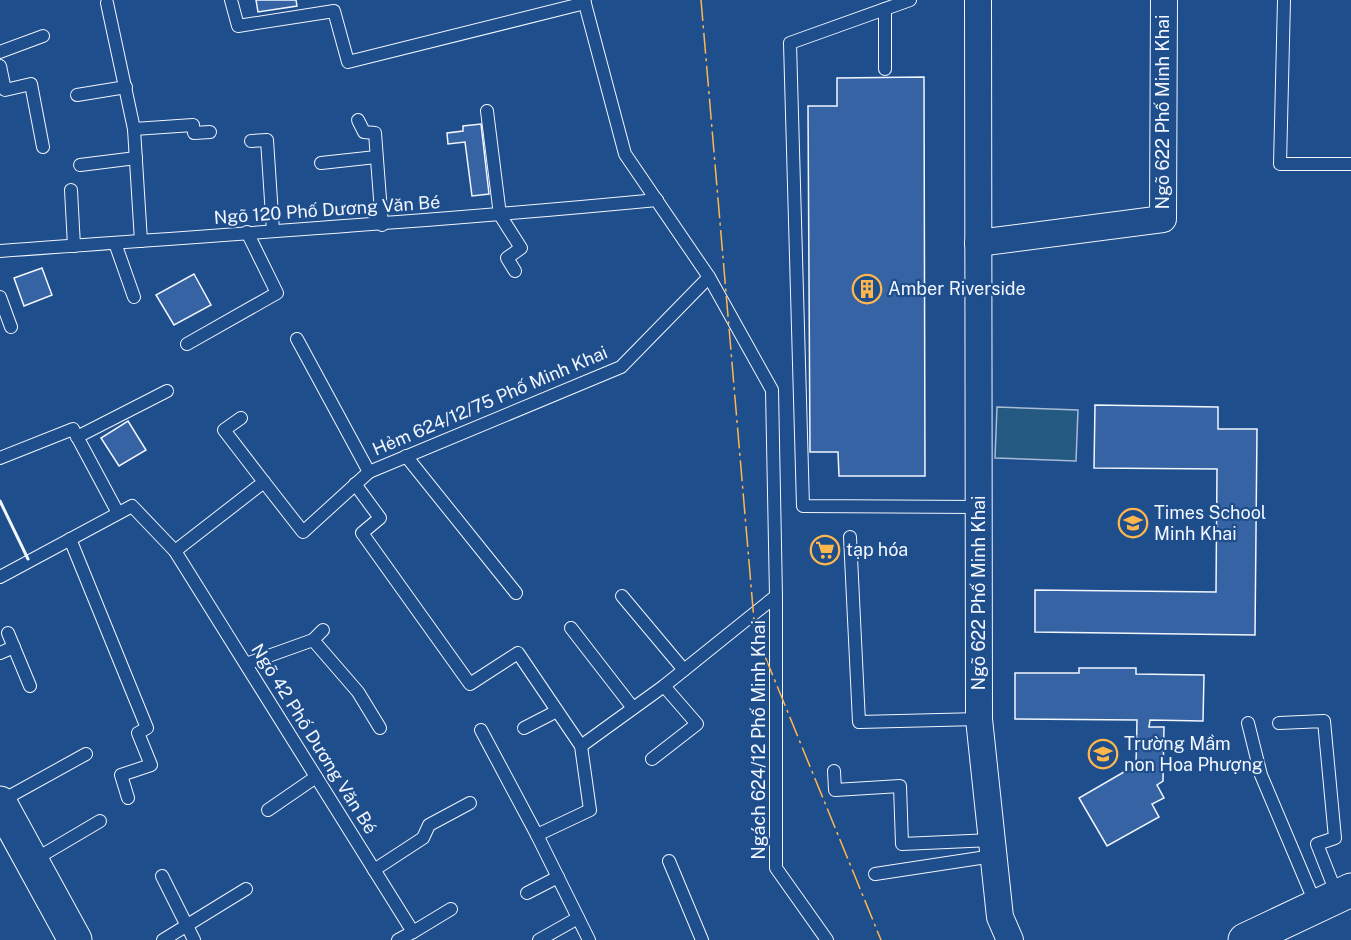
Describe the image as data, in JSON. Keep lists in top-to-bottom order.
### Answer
{
  "streets": {
    "street": ["Ngõ 622 Phố Minh Khai"],
    "lane": [
      "Ngõ 120 Phố Dương Văn Bé",
      "Hẻm 624/12/75 Phố Minh Khai",
      "Ngõ 42 Phố Dương Văn Bé",
      "Ngách 624/12 Phố Minh Khai"
    ]
  },
  "crossings": [
    ["Ngõ 120 Phố Dương Văn Bé", "Ngách 624/12 Phố Minh Khai"],
    ["Hẻm 624/12/75 Phố Minh Khai", "Ngách 624/12 Phố Minh Khai"]
  ],
  "places": {
    "building": ["Amber Riverside"],
    "school or university": ["Times School Minh Khai", "Trường Mầm non Hoa Phượng"],
    "supermarket": ["tạp hóa"]
  }
}
